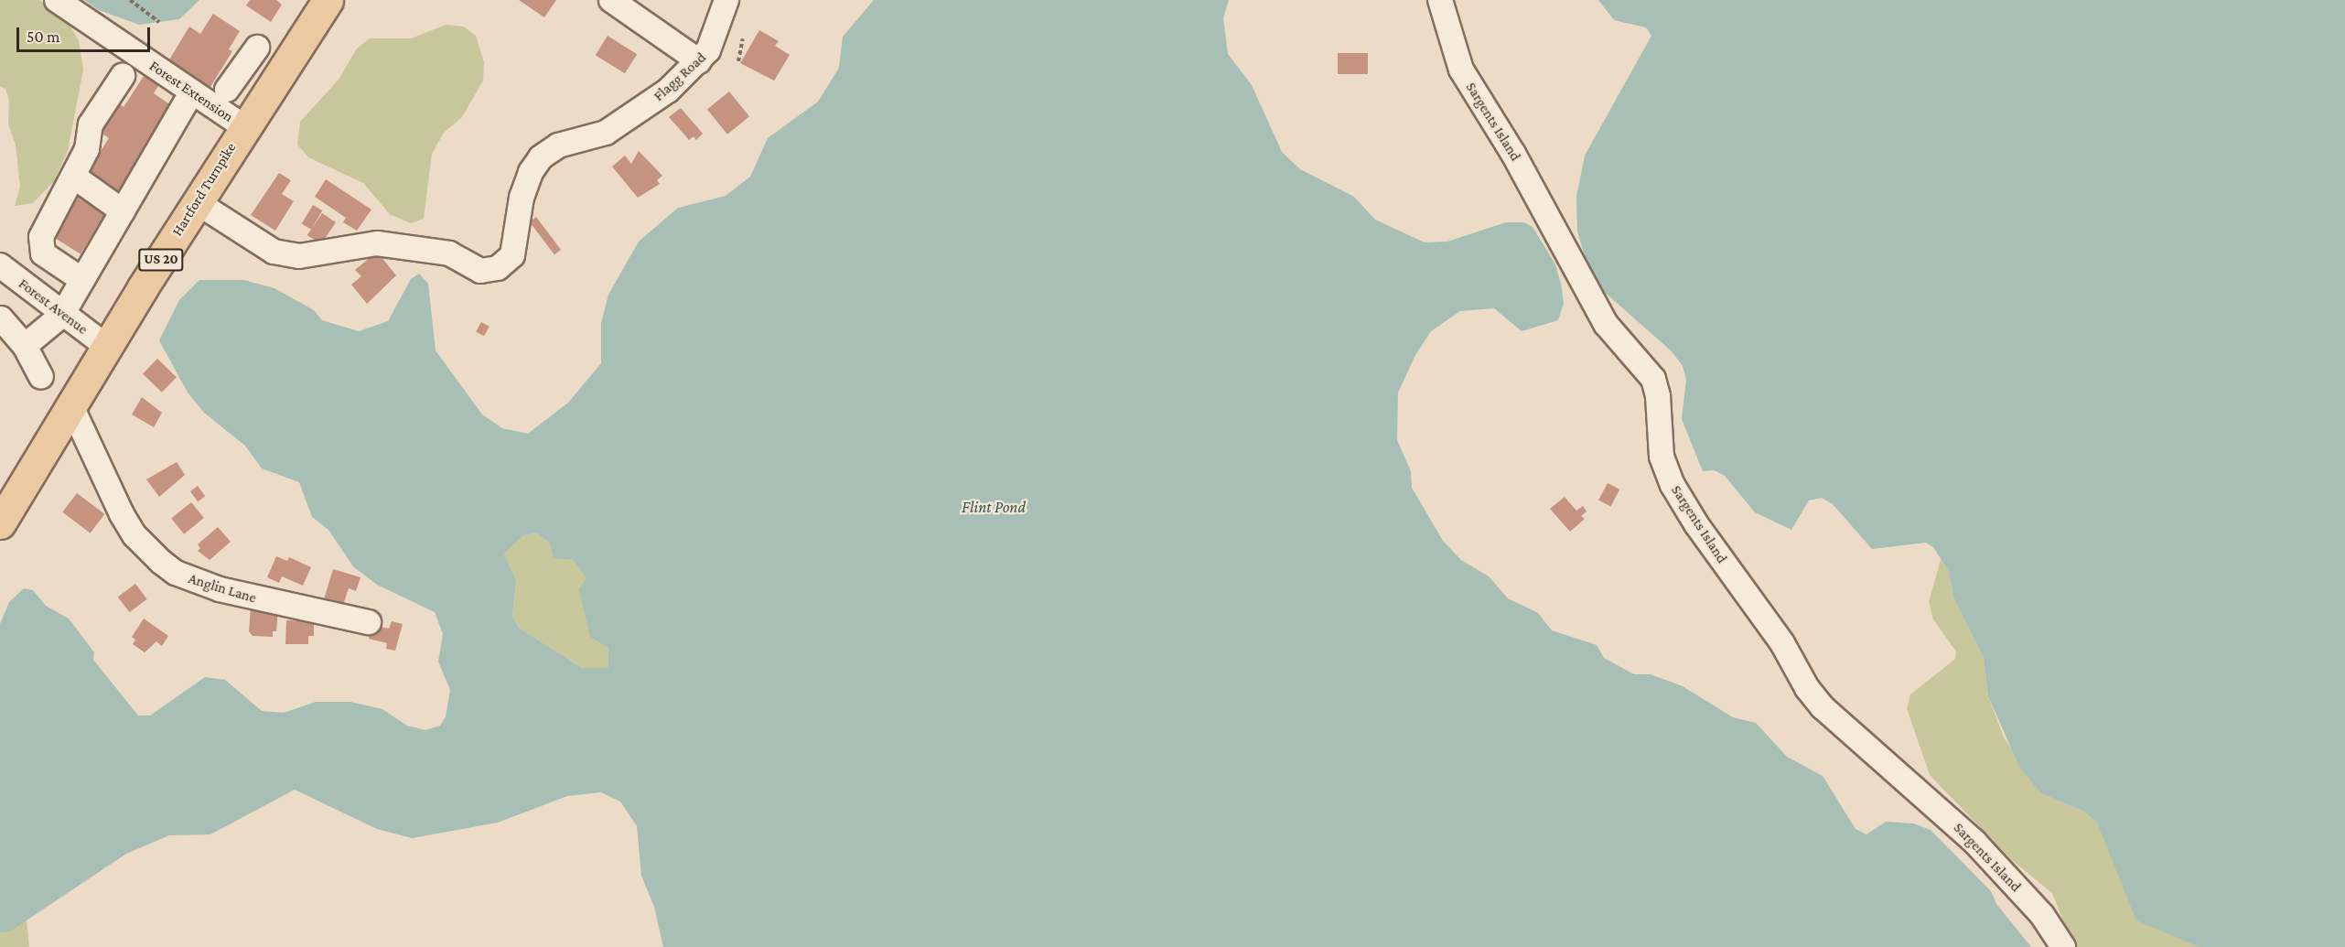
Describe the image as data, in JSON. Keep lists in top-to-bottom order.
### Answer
{
  "streets": {
    "main road": ["Hartford Turnpike", "US 20"],
    "street": [
      "Flagg Road",
      "Forest Extension",
      "Sargents Island",
      "Forest Avenue",
      "Anglin Lane"
    ]
  },
  "crossings": [
    ["Flagg Road", "Hartford Turnpike"],
    ["Forest Extension", "Hartford Turnpike"],
    ["Hartford Turnpike", "Forest Avenue"],
    ["Hartford Turnpike", "Anglin Lane"]
  ],
  "water": ["Flint Pond"],
  "scale_bar": "50 m"
}
